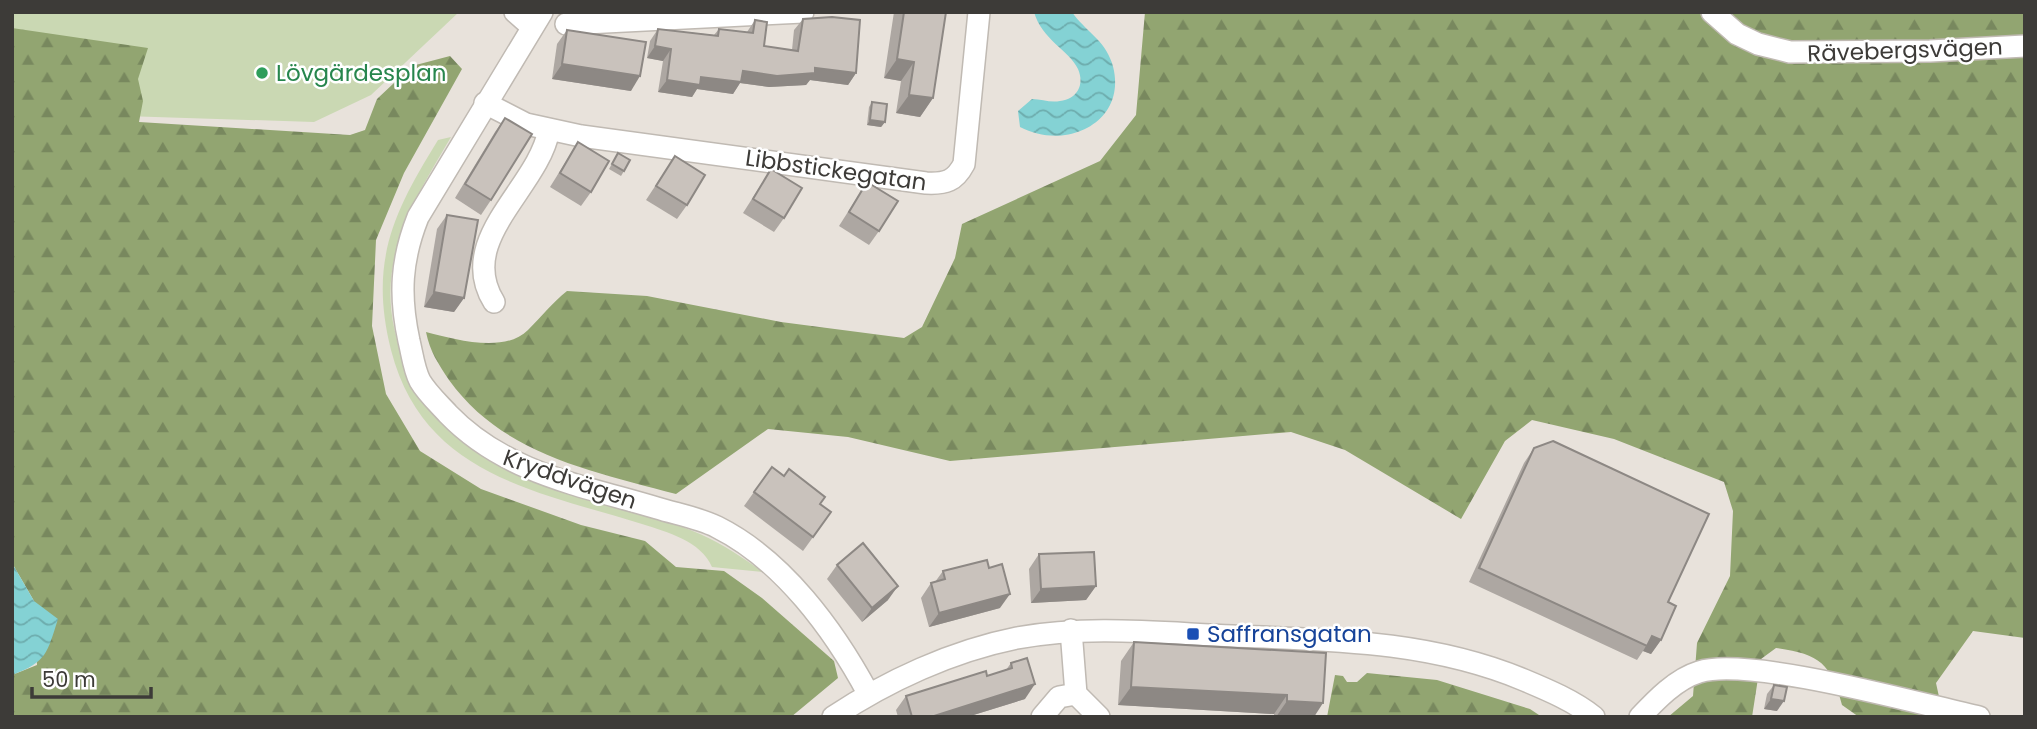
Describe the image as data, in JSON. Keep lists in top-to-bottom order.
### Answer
{
  "streets": {
    "street": ["Rävebergsvägen", "Libbstickegatan", "Kryddvägen"]
  },
  "crossings": [
    ["Libbstickegatan", "Kryddvägen"]
  ],
  "places": {
    "other": ["Lövgärdesplan"],
    "transit": ["Saffransgatan"]
  },
  "scale_bar": "50 m"
}
